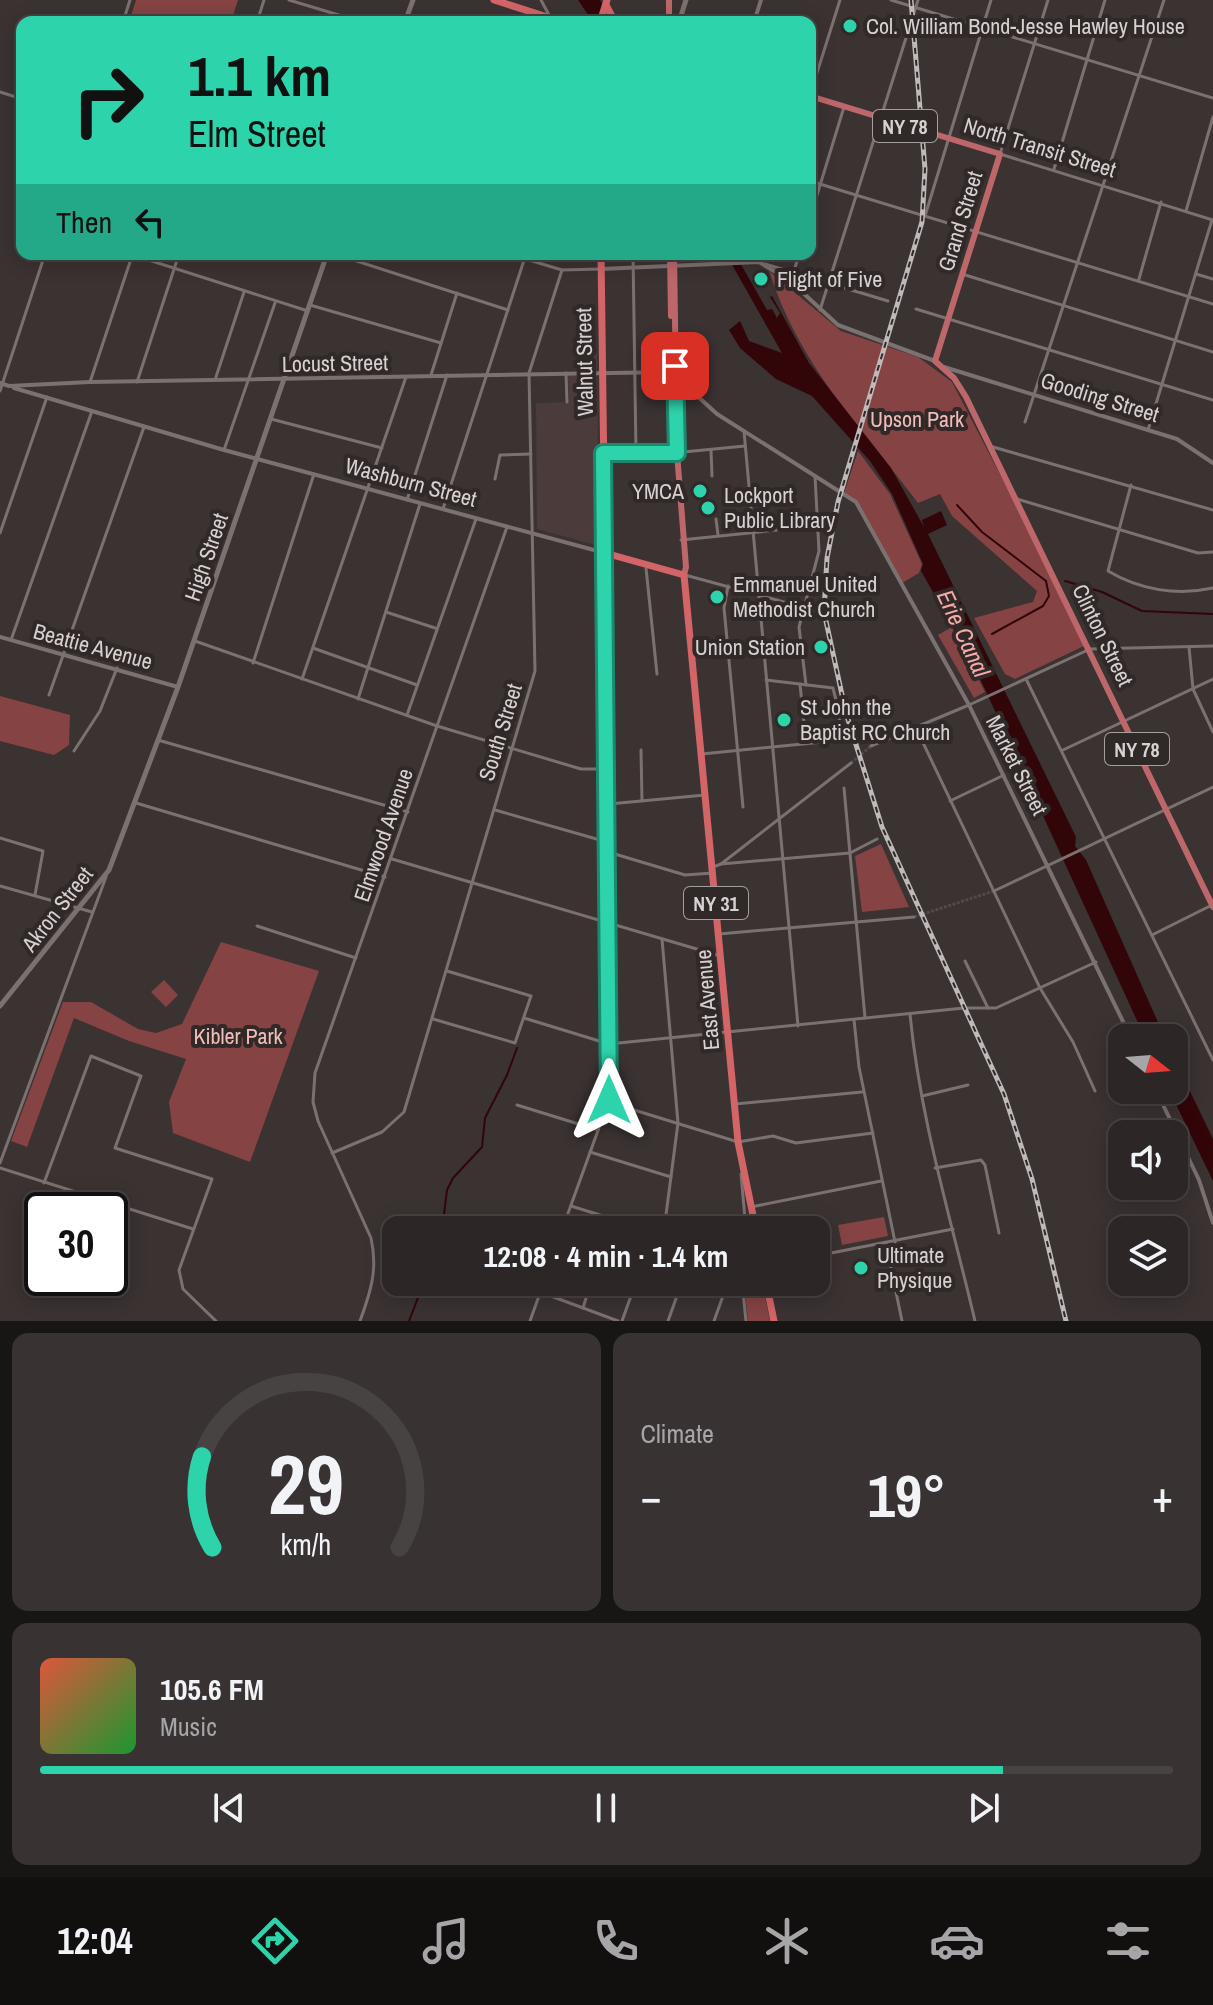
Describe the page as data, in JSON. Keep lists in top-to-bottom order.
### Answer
{
  "streets": {
    "highway": [
      "Walnut Street",
      "Washburn Street",
      "NY 31",
      "East Avenue"
    ],
    "main road": [
      "NY 78",
      "North Transit Street",
      "Grand Street",
      "Gooding Street",
      "High Street",
      "Clinton Street",
      "Akron Street"
    ],
    "street": [
      "Locust Street",
      "Beattie Avenue",
      "South Street",
      "Market Street",
      "Elmwood Avenue"
    ]
  },
  "crossings": [
    ["North Transit Street", "Grand Street"],
    ["Grand Street", "Gooding Street"],
    ["Walnut Street", "Locust Street"],
    ["Walnut Street", "Washburn Street"],
    ["Locust Street", "Washburn Street"],
    ["Locust Street", "High Street"],
    ["Locust Street", "South Street"],
    ["Locust Street", "Market Street"],
    ["Gooding Street", "Clinton Street"],
    ["Washburn Street", "High Street"],
    ["Washburn Street", "South Street"],
    ["Washburn Street", "Elmwood Avenue"],
    ["Washburn Street", "East Avenue"],
    ["High Street", "Beattie Avenue"],
    ["High Street", "Akron Street"],
    ["South Street", "Elmwood Avenue"]
  ],
  "water": ["Erie Canal"],
  "parks": ["Upson Park", "Kibler Park"],
  "places": [
    "Col. William Bond-Jesse Hawley House",
    "Flight of Five",
    "YMCA",
    "Lockport Public Library",
    "Emmanuel United Methodist Church",
    "Union Station",
    "St John the Baptist RC Church",
    "Ultimate Physique"
  ],
  "north": "right",
  "page": {
    "turn": ["1.1 km", "Elm Street"],
    "then": "Then",
    "limit": "30",
    "trip": "12:08 · 4 min · 1.4 km",
    "tile": "Climate",
    "heat": ["−", "19°", "+"],
    "song": ["105.6 FM", "Music"],
    "tabs": "12:04",
    "gauge": ["29", "km/h"]
  }
}
